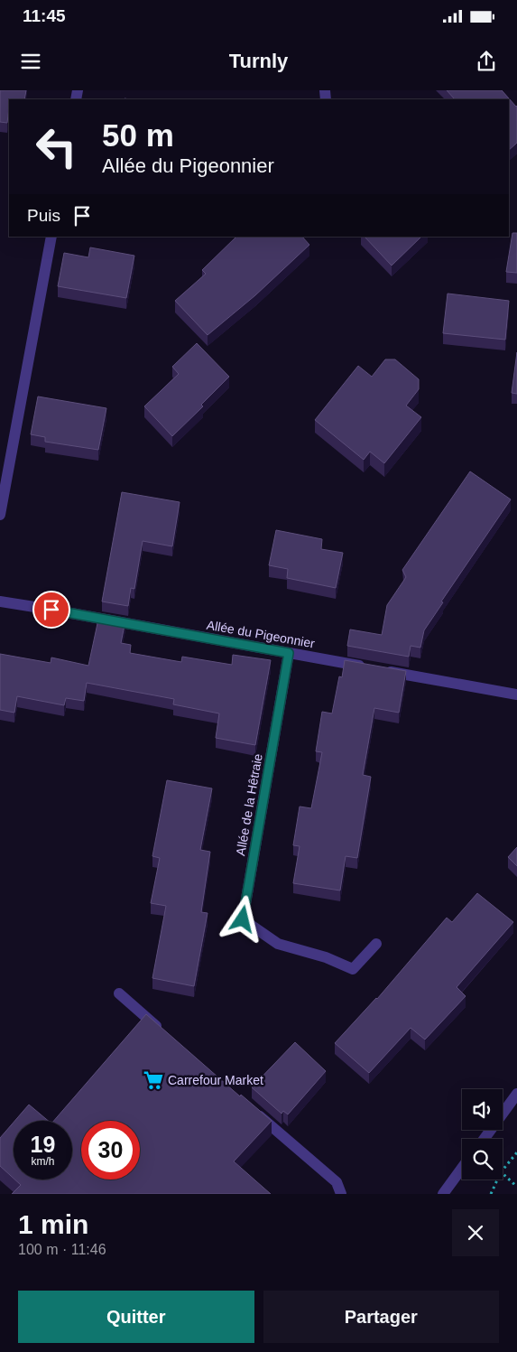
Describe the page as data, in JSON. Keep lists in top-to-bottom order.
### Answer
{
  "streets": {
    "street": ["Allée du Pigeonnier", "Allée de la Hêtraie"]
  },
  "crossings": [
    ["Allée du Pigeonnier", "Allée de la Hêtraie"]
  ],
  "places": {
    "supermarket": ["Carrefour Market"]
  },
  "page": {
    "status": "11:45",
    "header": "Turnly",
    "turn": ["50 m", "Allée du Pigeonnier"],
    "then": "Puis",
    "speed": "19 km/h",
    "limit": "30",
    "heading": ["1 min", "100 m · 11:46"],
    "buttons": ["Quitter", "Partager"]
  }
}
